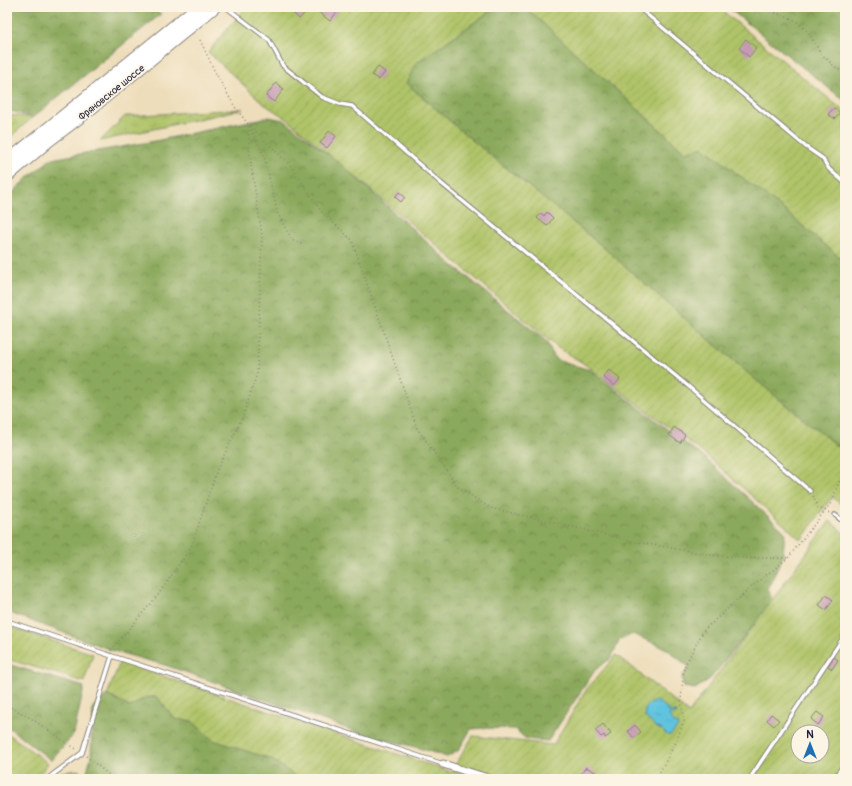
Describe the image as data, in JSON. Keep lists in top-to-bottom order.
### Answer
{
  "streets": {
    "main road": ["Фряновское шоссе"]
  },
  "north": "top"
}
